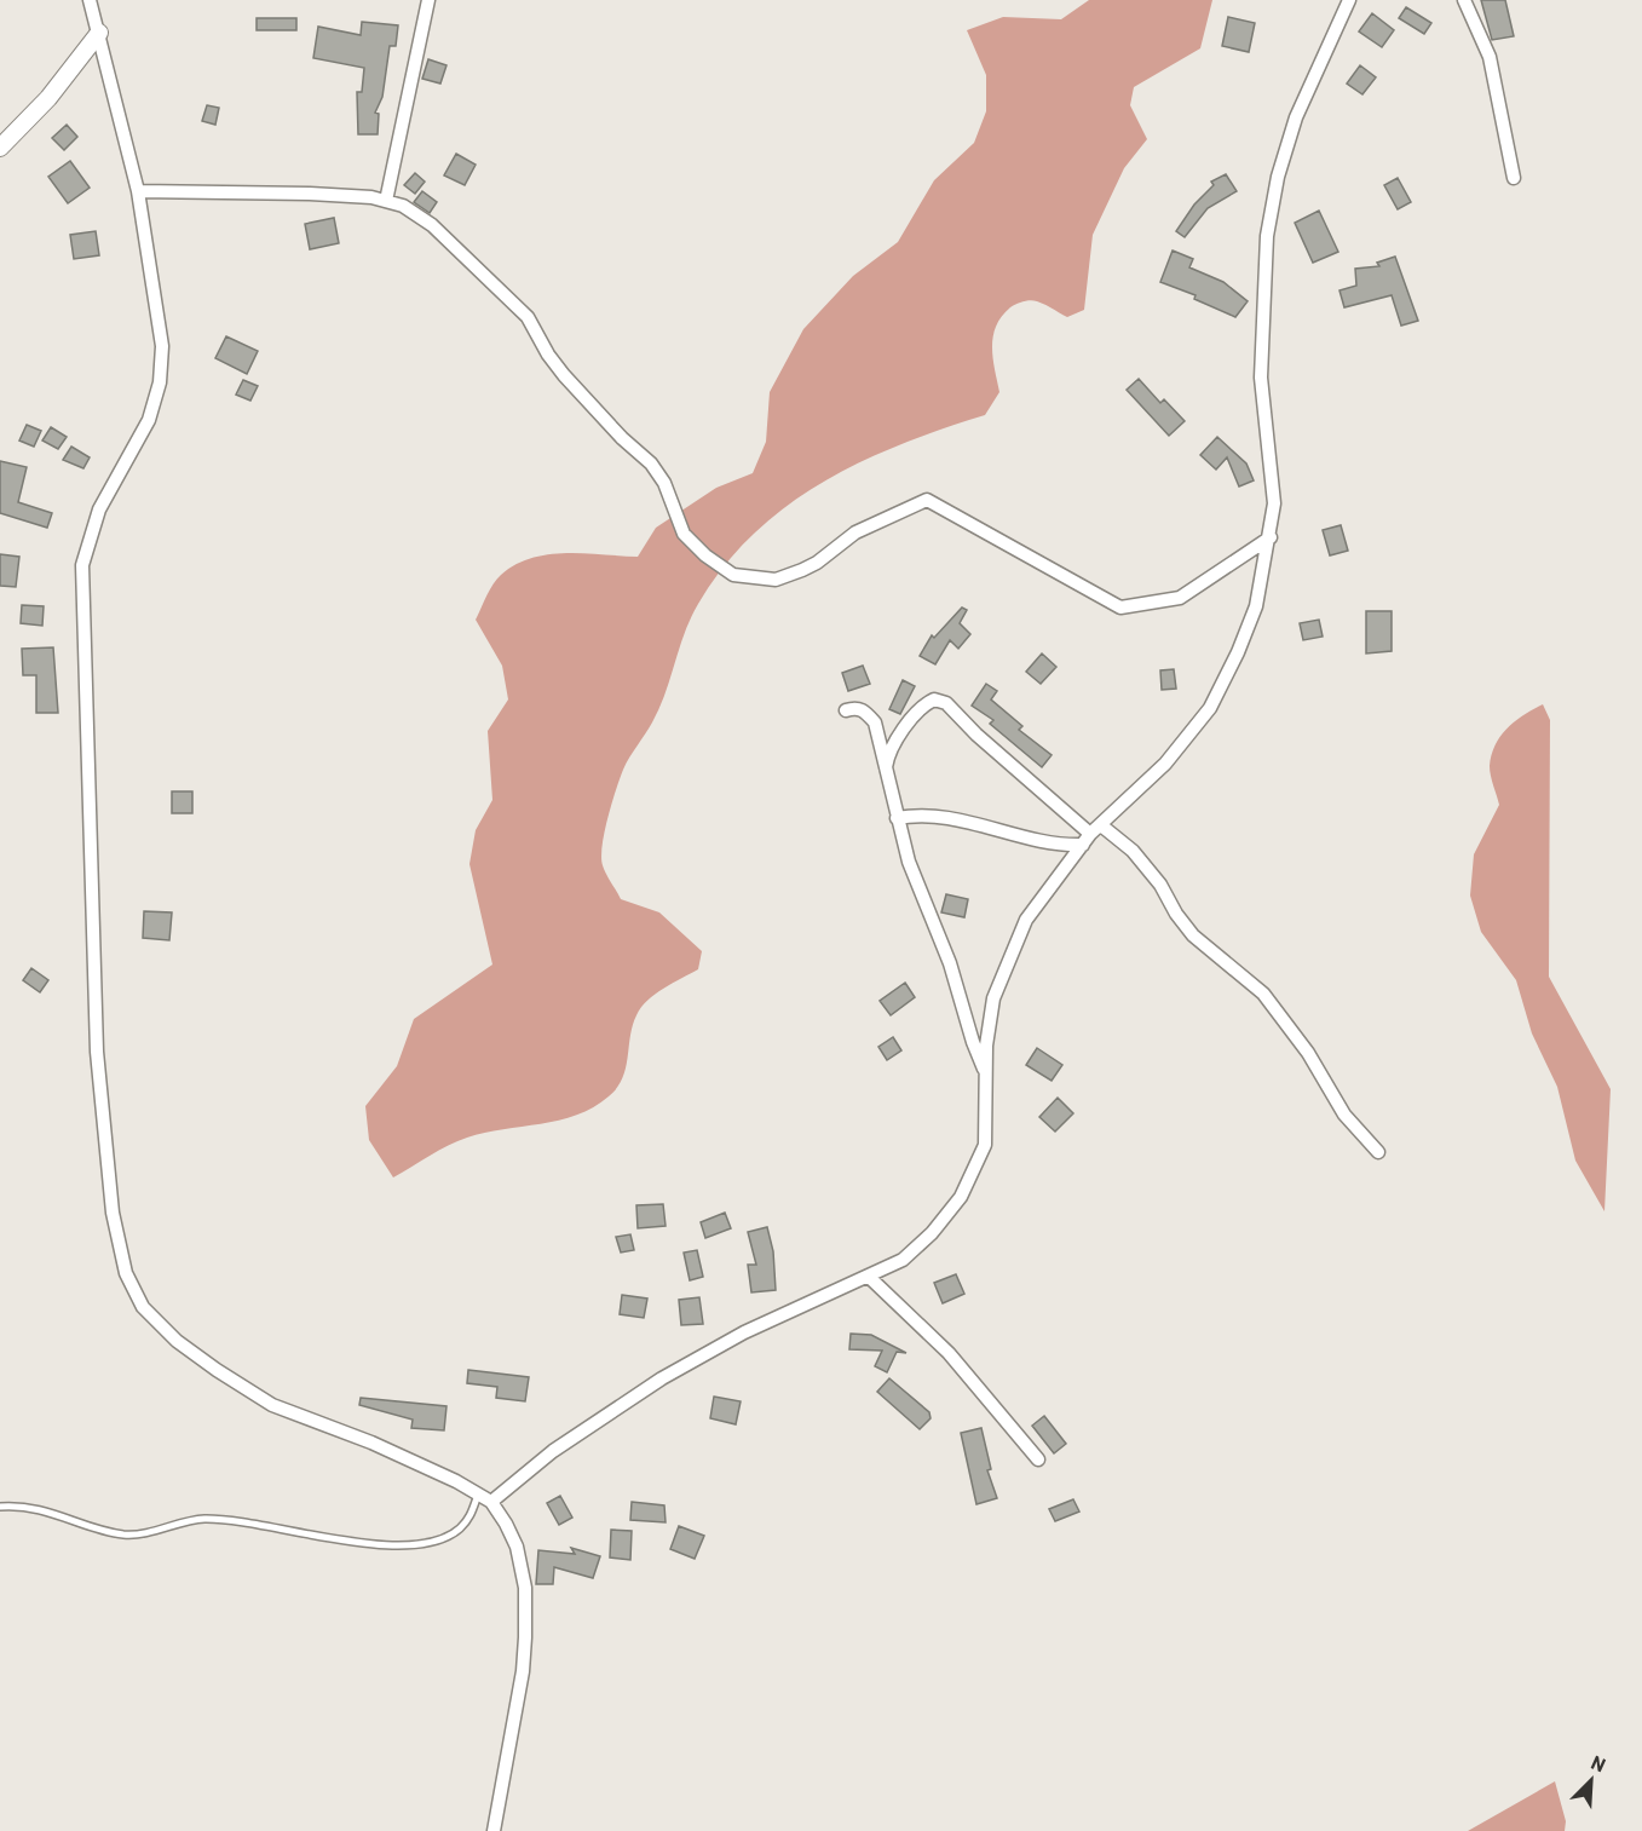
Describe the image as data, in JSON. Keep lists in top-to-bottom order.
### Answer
{
  "north": "top right"
}
